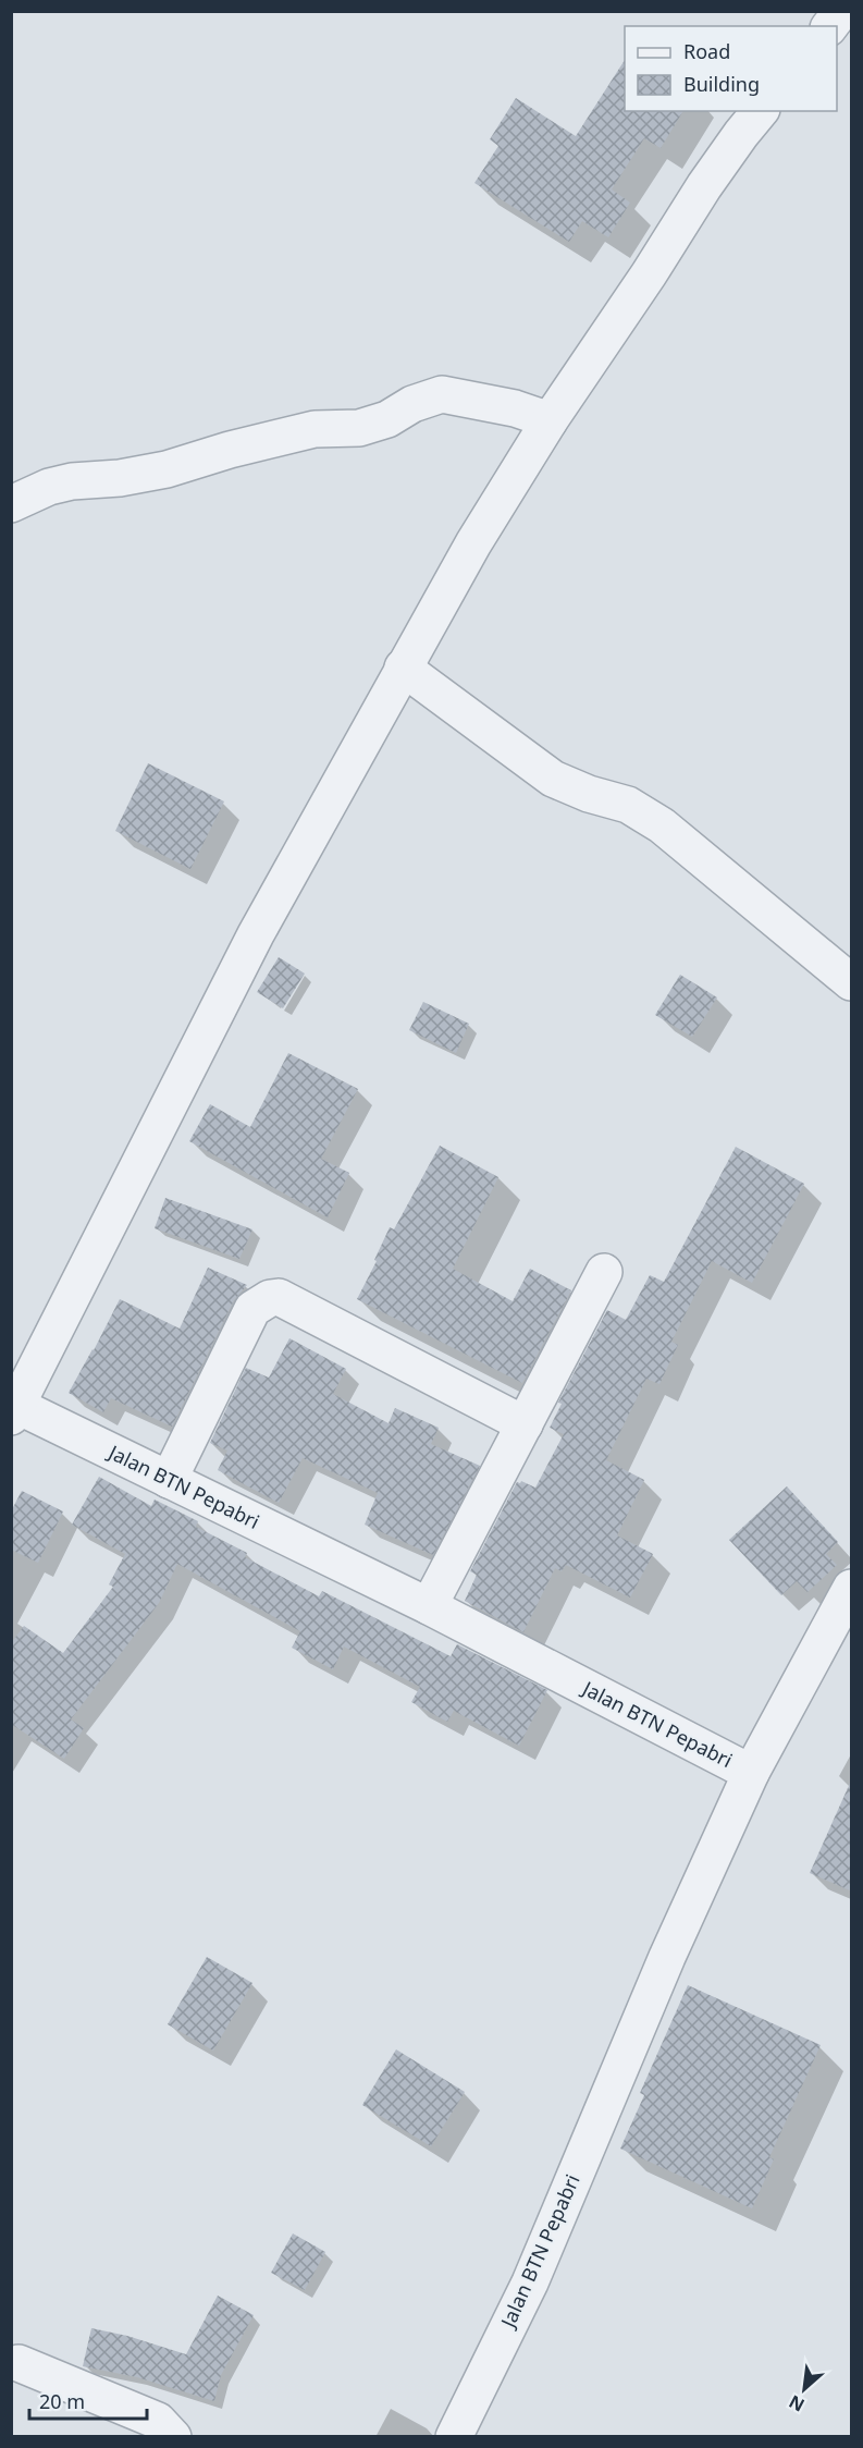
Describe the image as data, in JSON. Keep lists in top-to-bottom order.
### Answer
{
  "streets": {
    "street": ["Jalan BTN Pepabri"]
  },
  "legend": ["Road", "Building"],
  "scale_bar": "20 m",
  "north": "bottom left"
}
